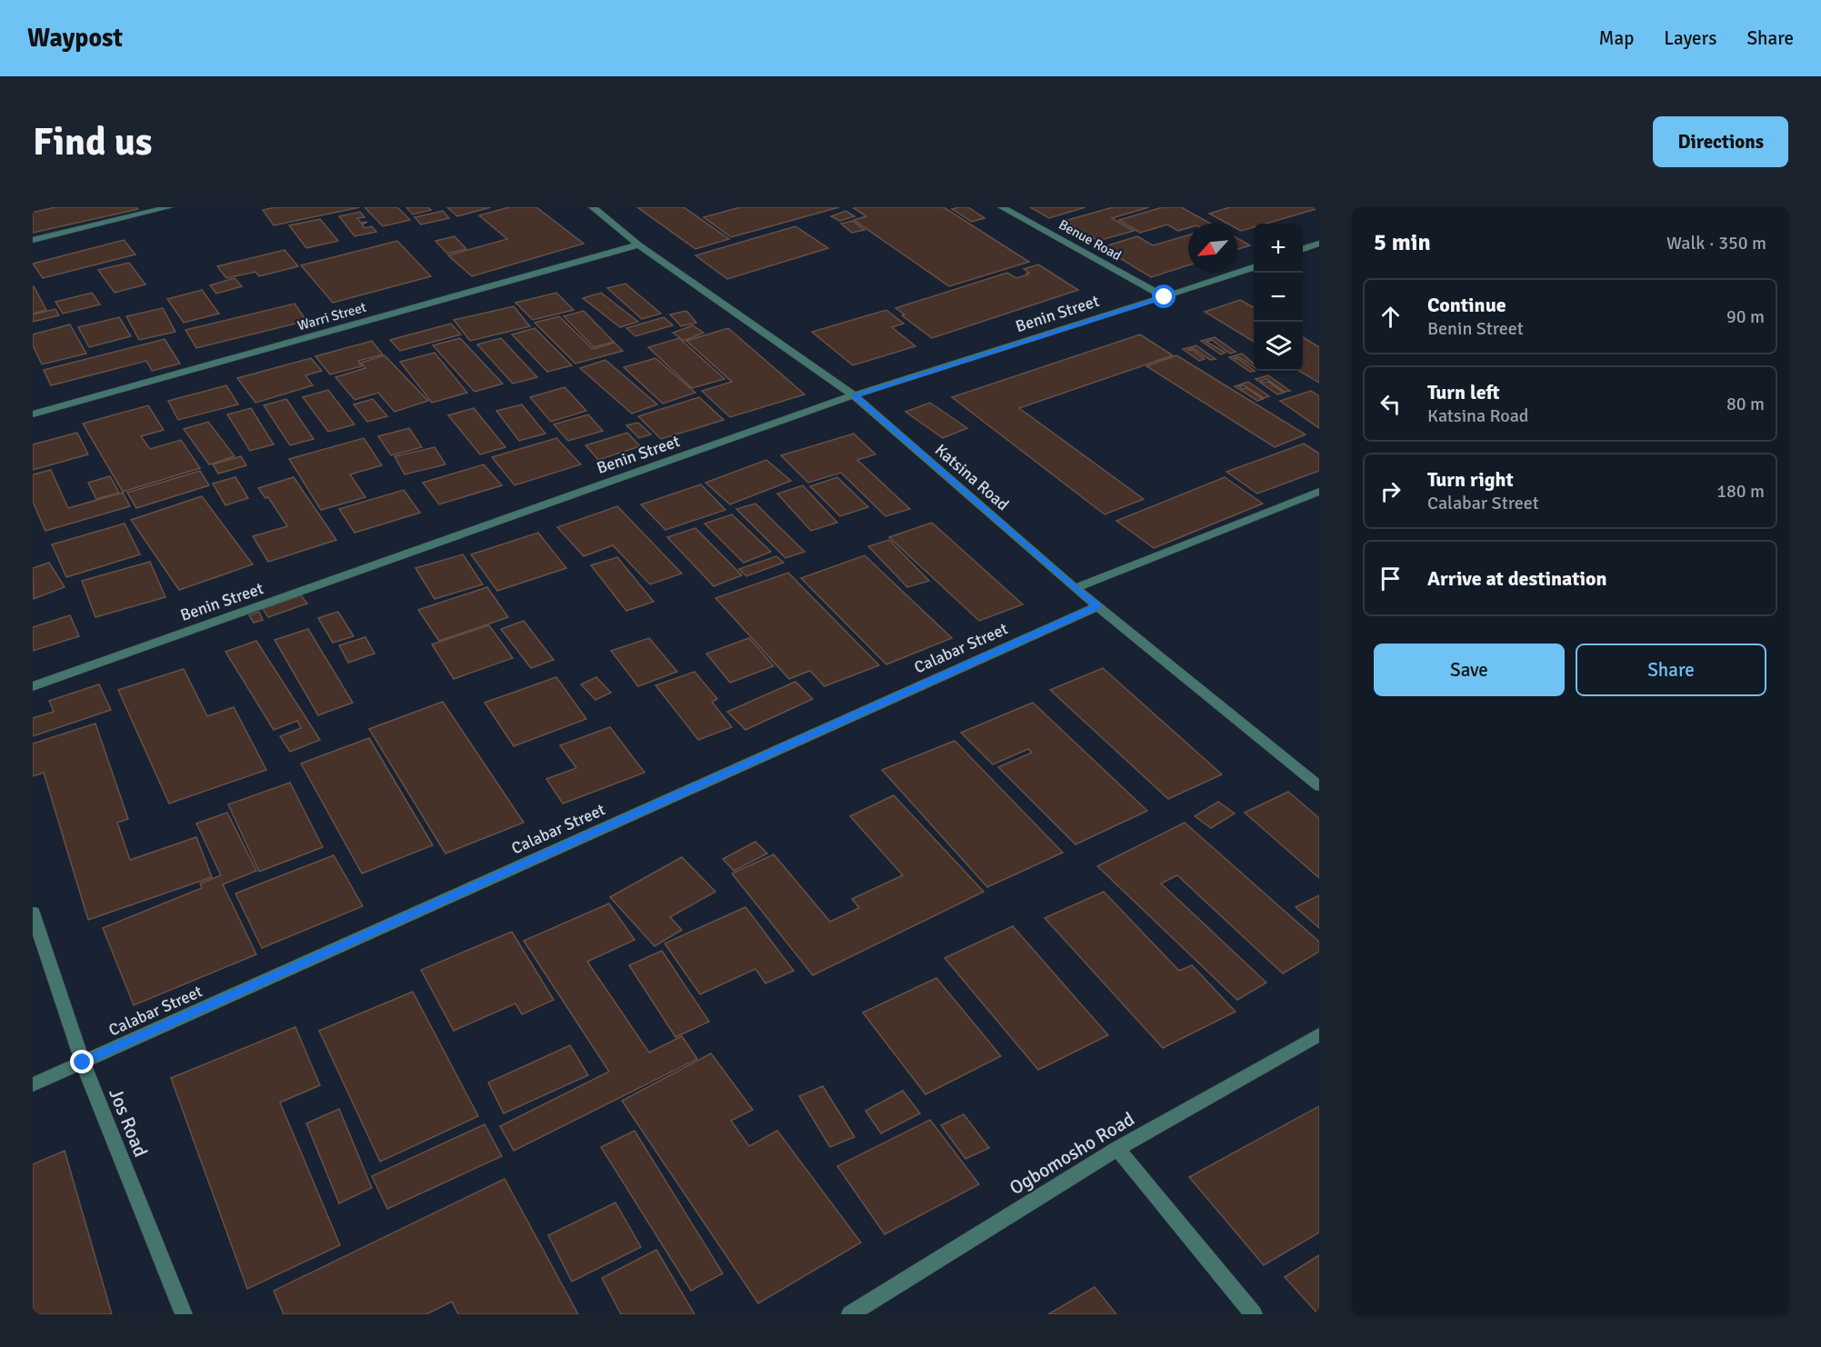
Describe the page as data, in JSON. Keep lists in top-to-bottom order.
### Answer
{
  "streets": {
    "street": [
      "Benue Road",
      "Benin Street",
      "Warri Street",
      "Katsina Road",
      "Calabar Street",
      "Jos Road",
      "Ogbomosho Road"
    ]
  },
  "crossings": [
    ["Benue Road", "Benin Street"],
    ["Benin Street", "Katsina Road"],
    ["Warri Street", "Katsina Road"],
    ["Katsina Road", "Calabar Street"],
    ["Calabar Street", "Jos Road"]
  ],
  "north": "bottom left",
  "page": {
    "header": "Waypost",
    "nav": ["Map", "Layers", "Share"],
    "buttons": [
      "Directions",
      ["Save", "Share"]
    ],
    "title": "Find us",
    "heading": ["5 min", "Walk · 350 m"],
    "map_buttons": ["+", "−"],
    "list": [
      ["Continue", "Benin Street", "90 m"],
      ["Turn left", "Katsina Road", "80 m"],
      ["Turn right", "Calabar Street", "180 m"],
      "Arrive at destination"
    ]
  }
}
